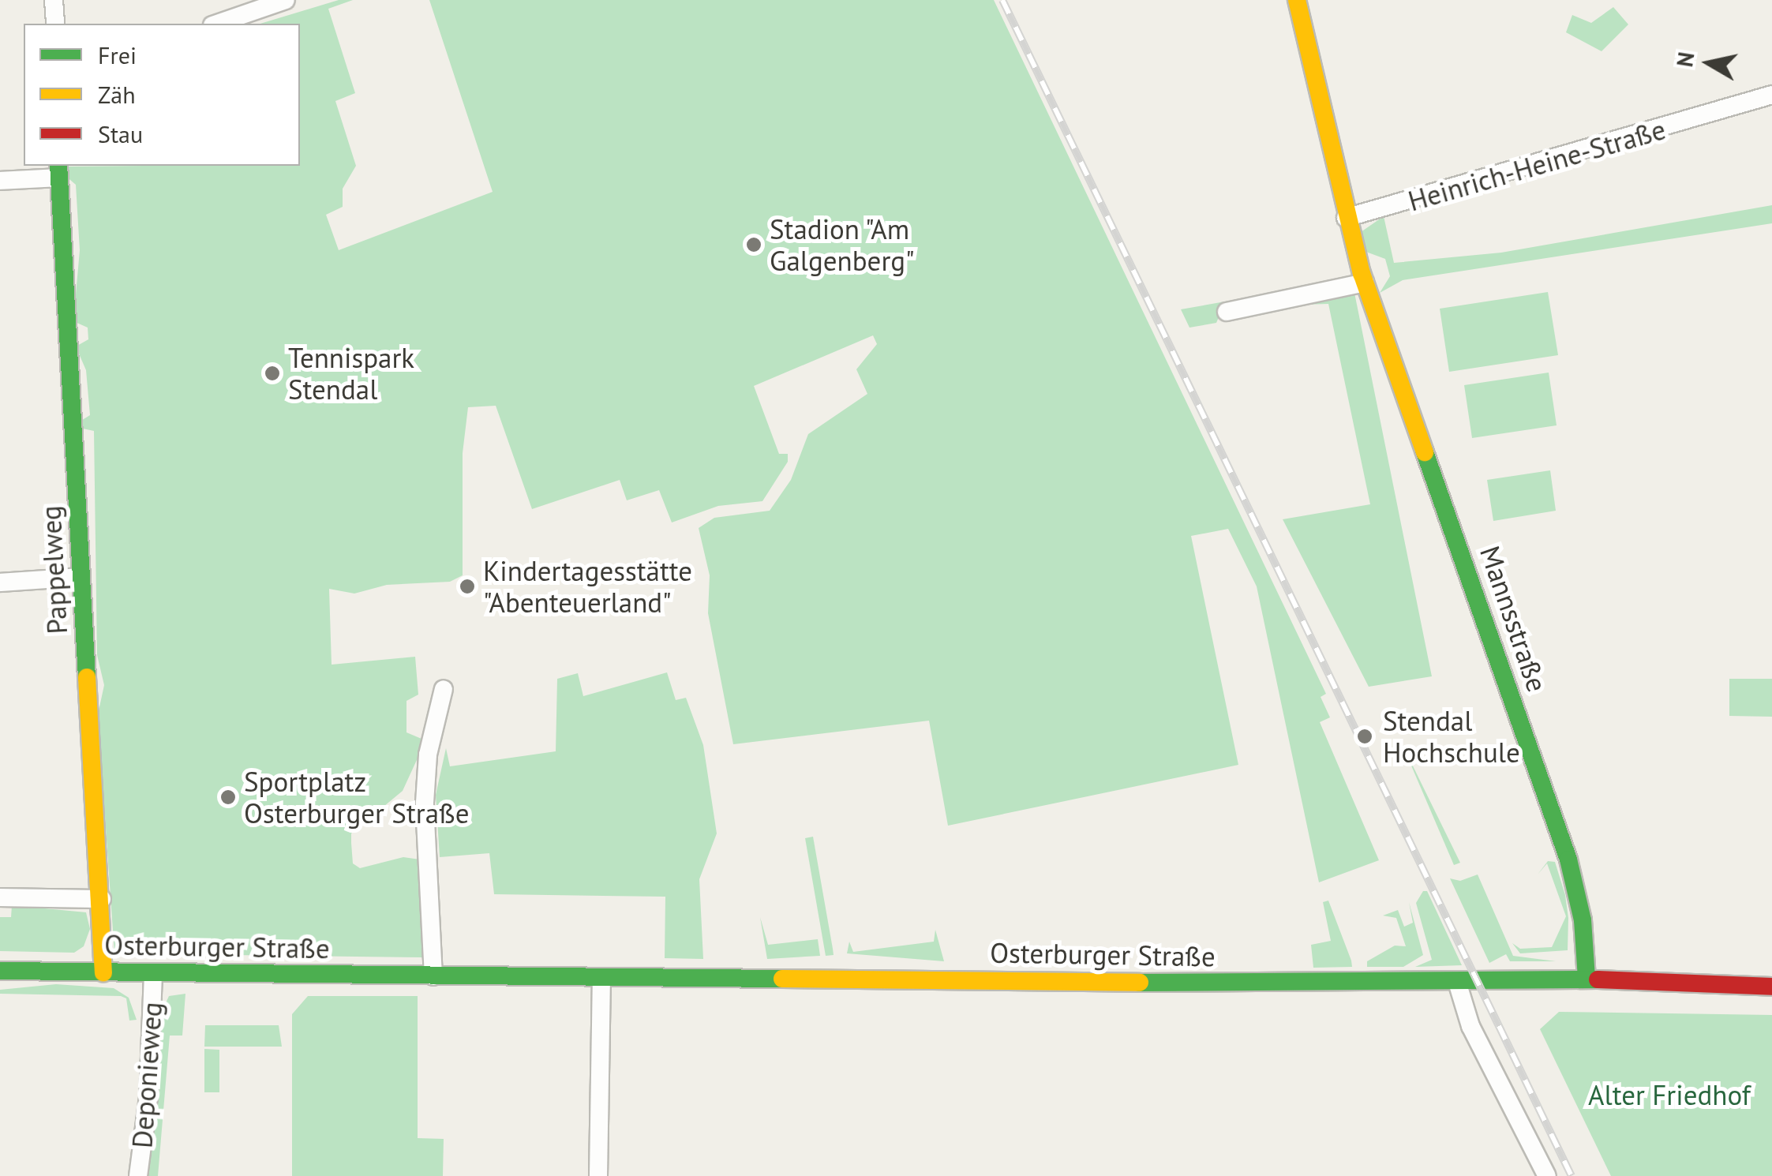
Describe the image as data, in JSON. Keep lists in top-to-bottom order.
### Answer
{
  "streets": {
    "street": [
      "Heinrich-Heine-Straße",
      "Pappelweg",
      "Mannsstraße",
      "Osterburger Straße",
      "Deponieweg"
    ]
  },
  "crossings": [
    ["Heinrich-Heine-Straße", "Mannsstraße"],
    ["Pappelweg", "Osterburger Straße"],
    ["Mannsstraße", "Osterburger Straße"],
    ["Osterburger Straße", "Deponieweg"]
  ],
  "parks": ["Alter Friedhof"],
  "places": [
    "Stadion \"Am Galgenberg\"",
    "Tennispark Stendal",
    "Kindertagesstätte \"Abenteuerland\"",
    "Stendal Hochschule",
    "Sportplatz Osterburger Straße"
  ],
  "legend": ["Frei", "Zäh", "Stau"],
  "north": "left"
}
